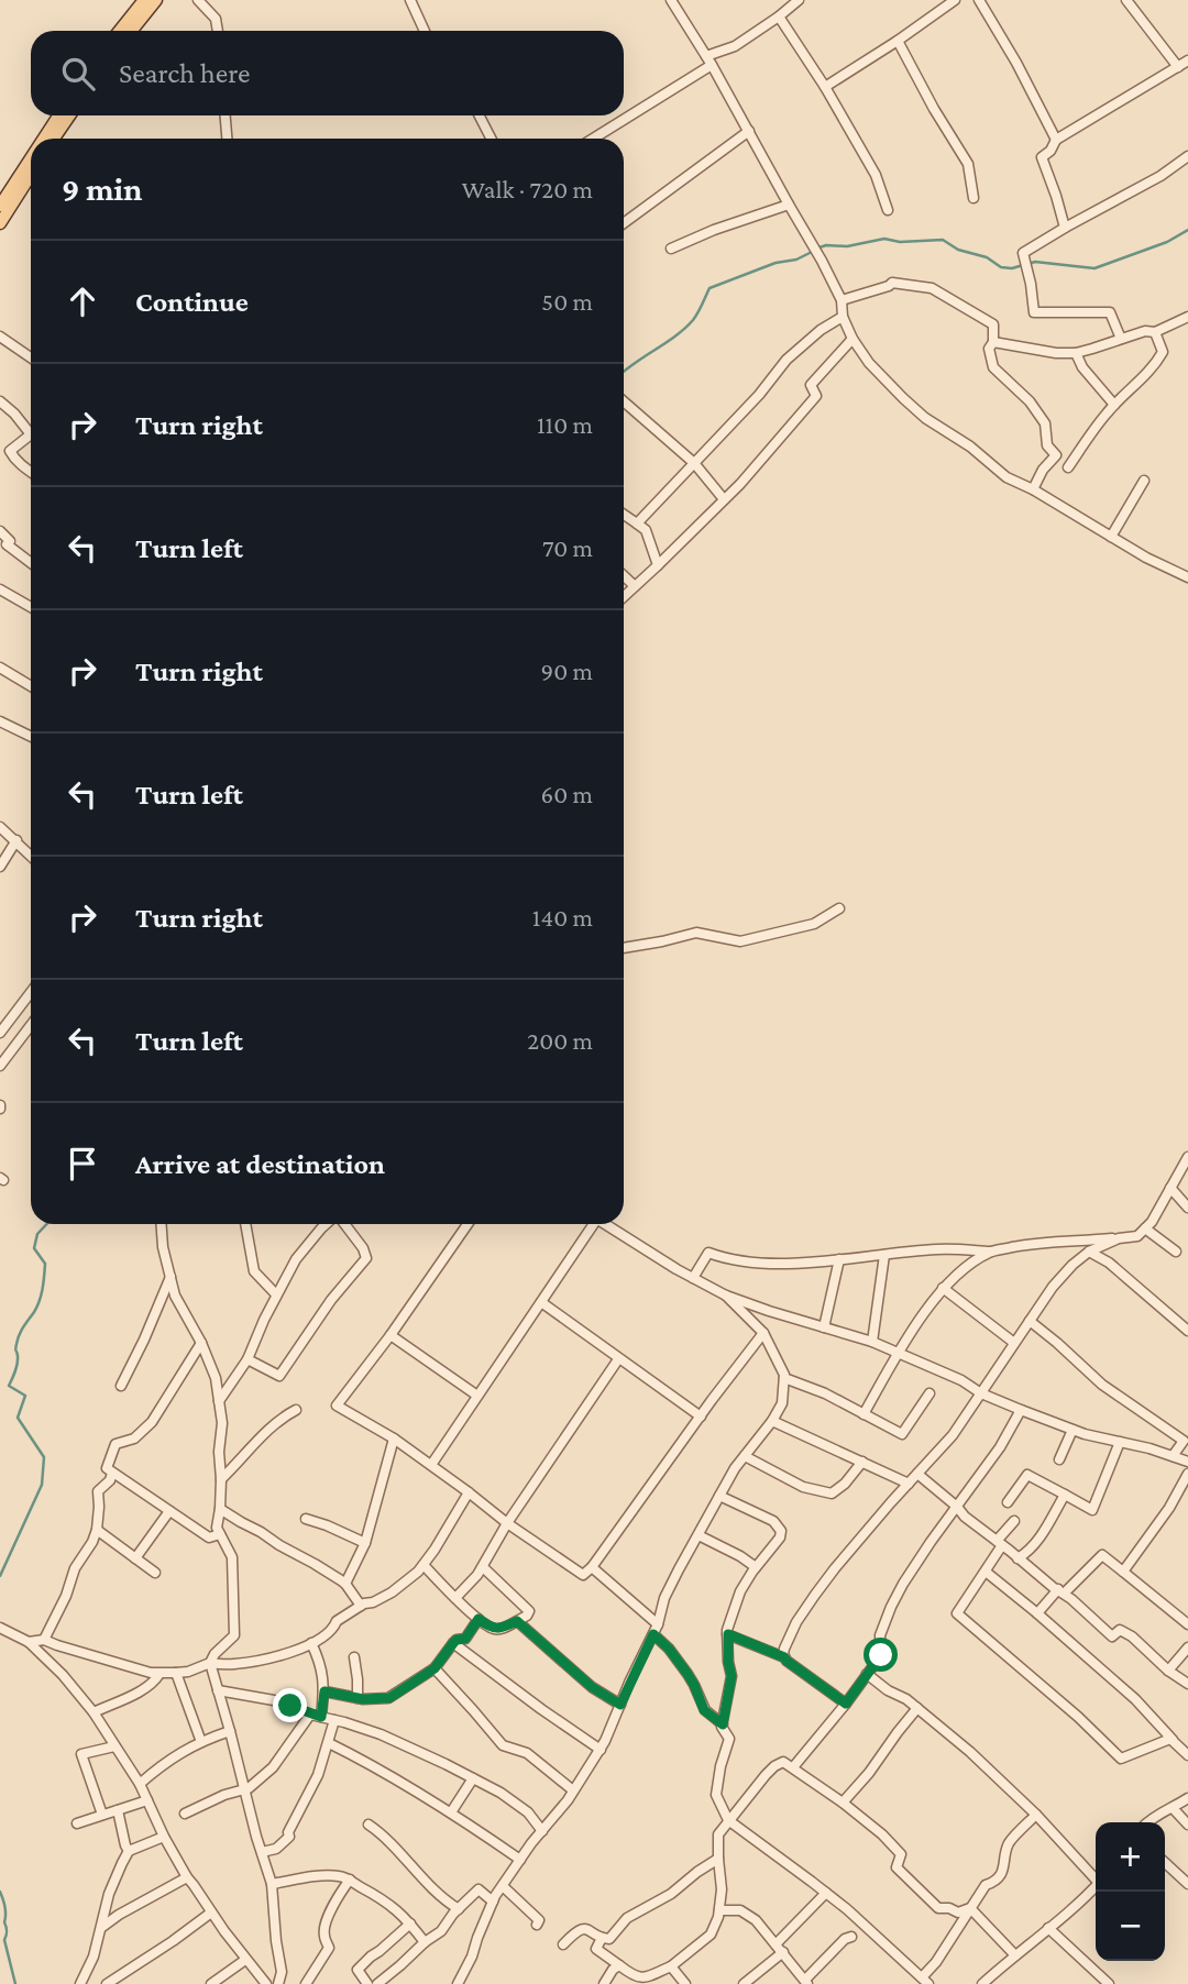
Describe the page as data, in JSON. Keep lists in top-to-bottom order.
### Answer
{
  "page": {
    "search": "Search here",
    "heading": ["9 min", "Walk · 720 m"],
    "list": [
      ["Continue", "50 m"],
      ["Turn right", "110 m"],
      ["Turn left", "70 m"],
      ["Turn right", "90 m"],
      ["Turn left", "60 m"],
      ["Turn right", "140 m"],
      ["Turn left", "200 m"],
      "Arrive at destination"
    ],
    "map_buttons": ["+", "−"]
  }
}
